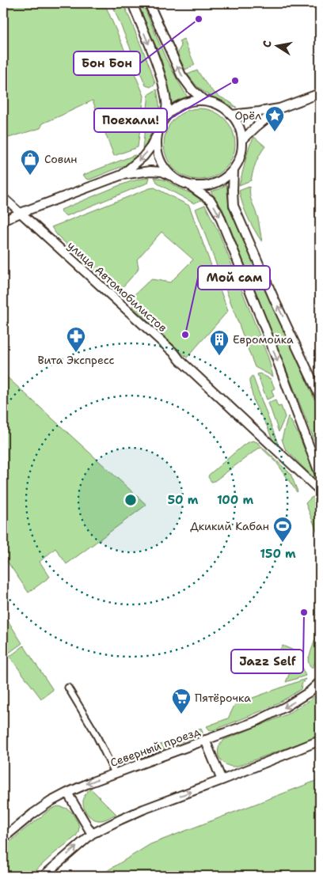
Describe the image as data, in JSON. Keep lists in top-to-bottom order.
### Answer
{
  "streets": {
    "main road": ["улица Автомобилистов", "Северный проезд"]
  },
  "places": {
    "other": [
      "Бон Бон",
      "Поехали!",
      "Мой сам",
      "Jazz Self"
    ],
    "place": ["Орёл"],
    "shop": ["Совин"],
    "pharmacy": ["Вита Экспресс"],
    "building": ["Евромойка"],
    "sports": ["Дкикий Кабан"],
    "supermarket": ["Пятёрочка"]
  },
  "north": "left",
  "rings": ["50 m", "100 m", "150 m"]
}
